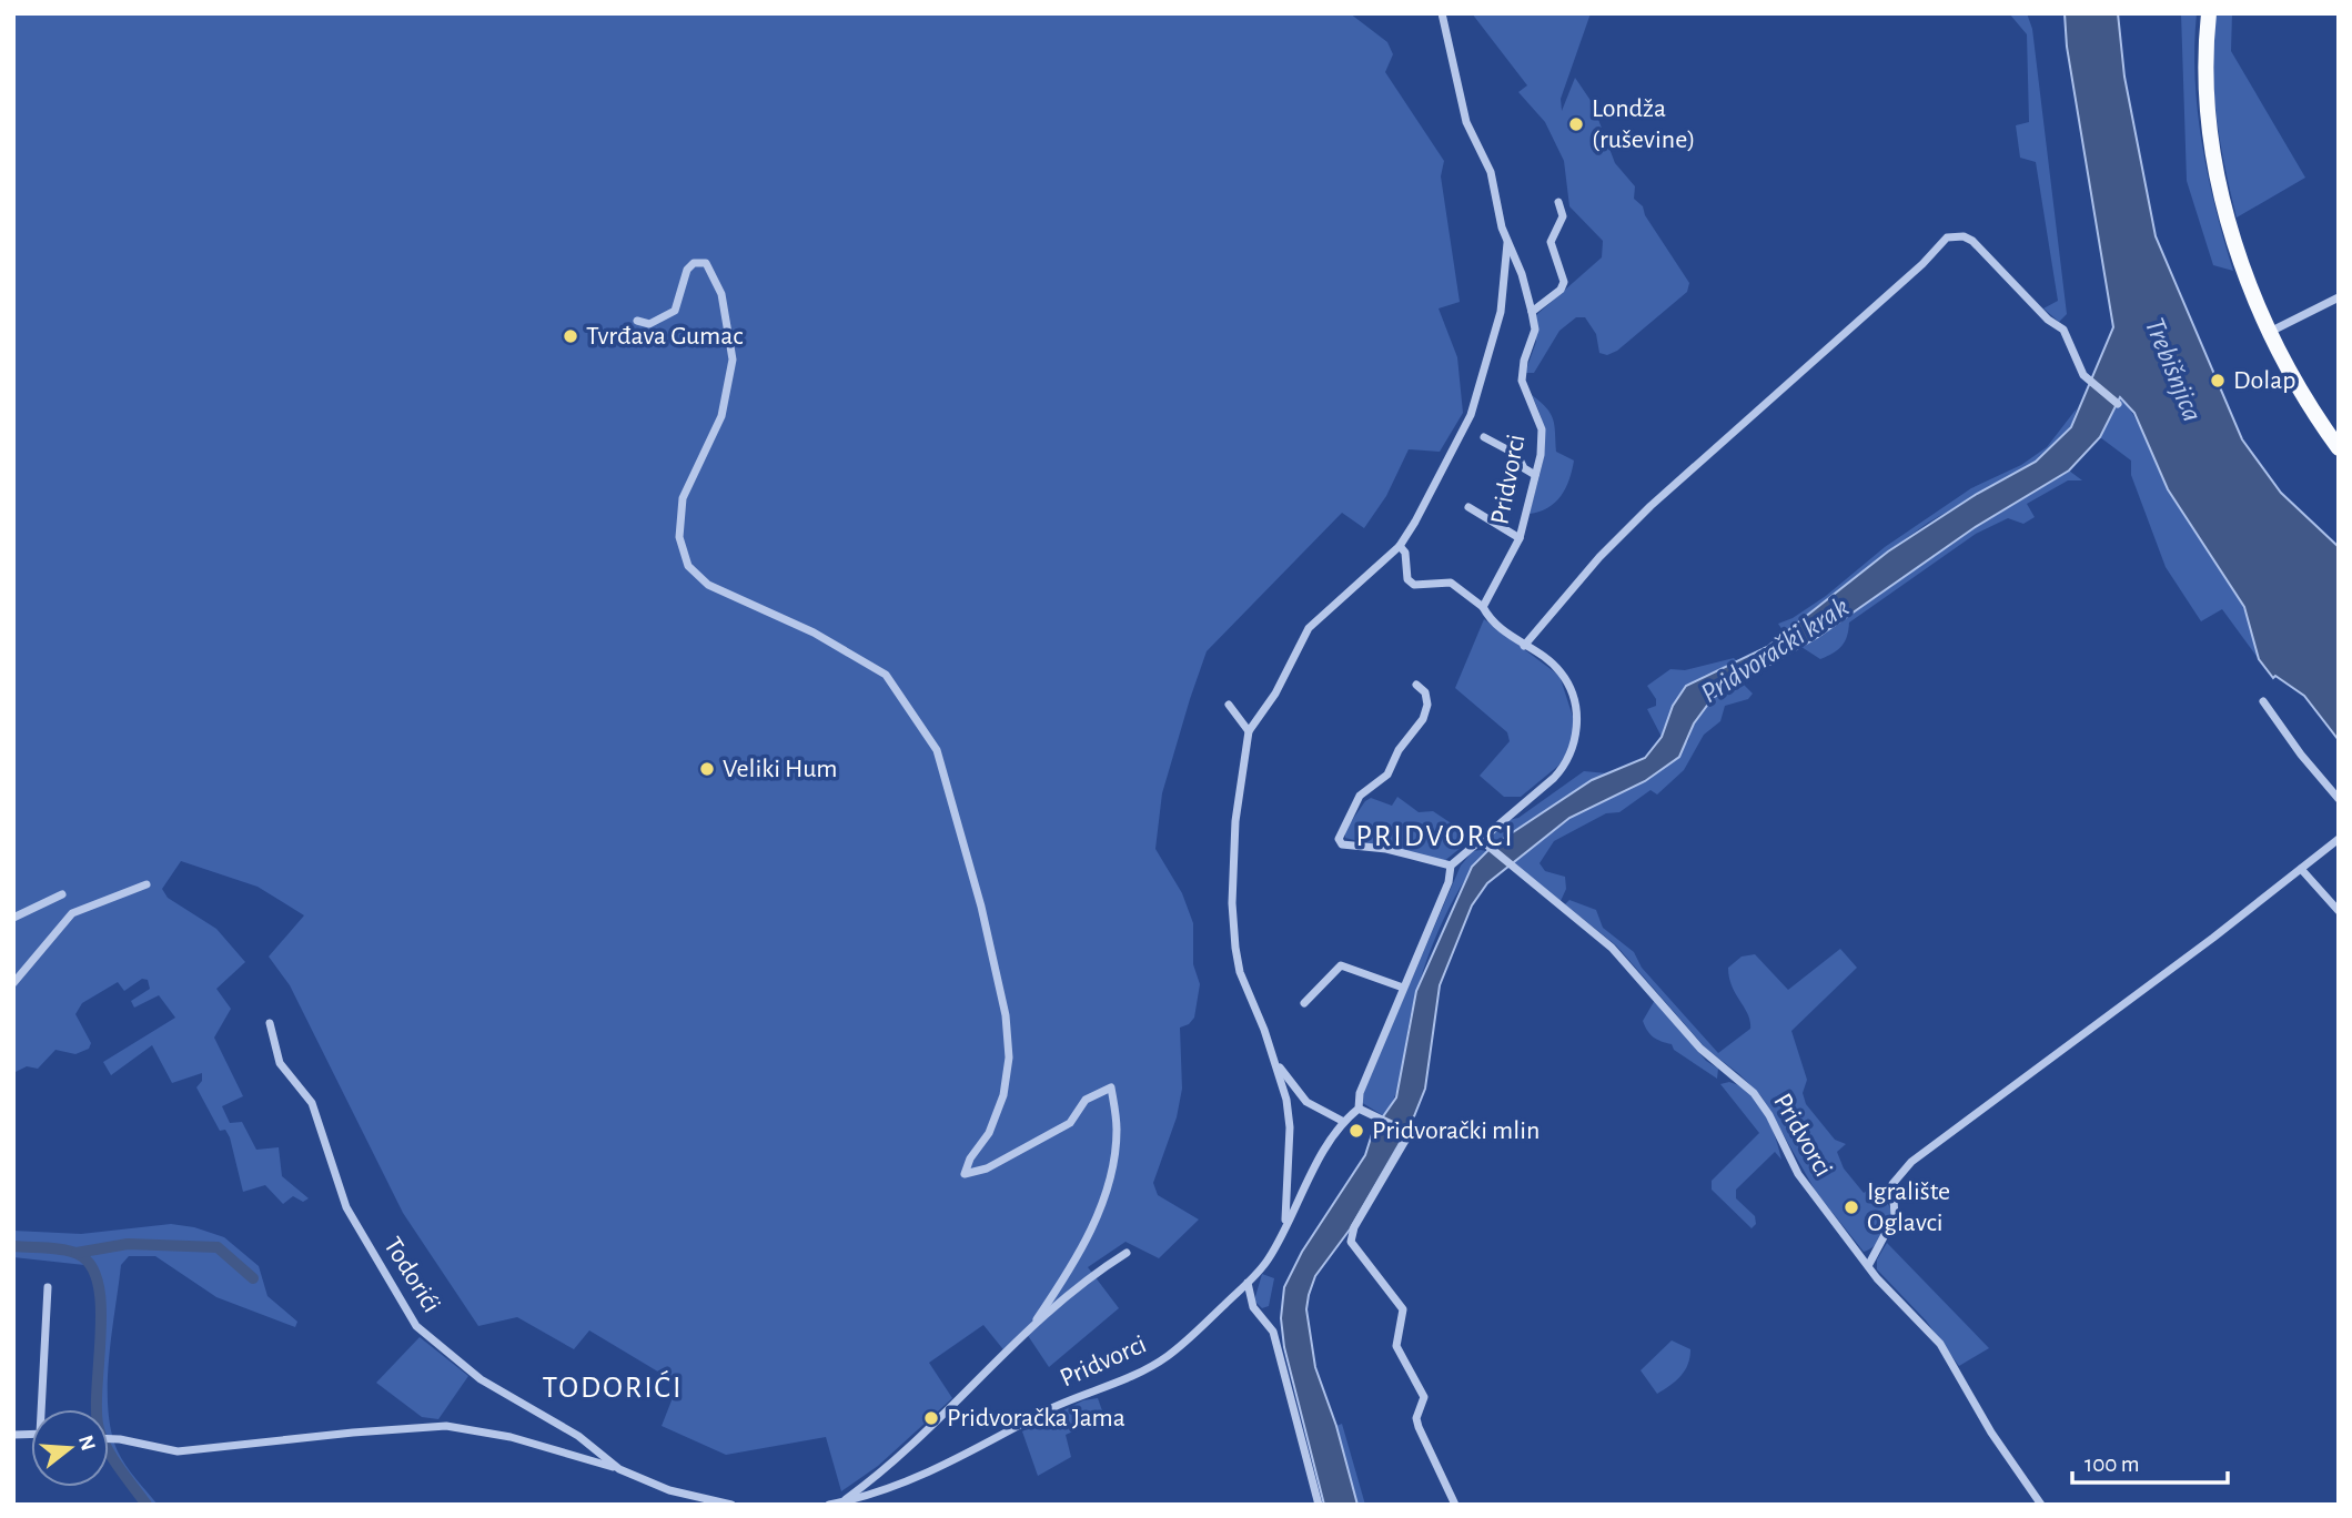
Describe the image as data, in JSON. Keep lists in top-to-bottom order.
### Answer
{
  "streets": {
    "street": ["Pridvorci", "Todorići"]
  },
  "districts": ["PRIDVORCI", "TODORIĆI"],
  "water": ["Trebišnjica", "Pridvorački krak"],
  "places": [
    "Londža (ruševine)",
    "Tvrđava Gumac",
    "Dolap",
    "Veliki Hum",
    "Pridvorački mlin",
    "Igralište Oglavci",
    "Pridvoračka Jama"
  ],
  "scale_bar": "100 m",
  "north": "right"
}
